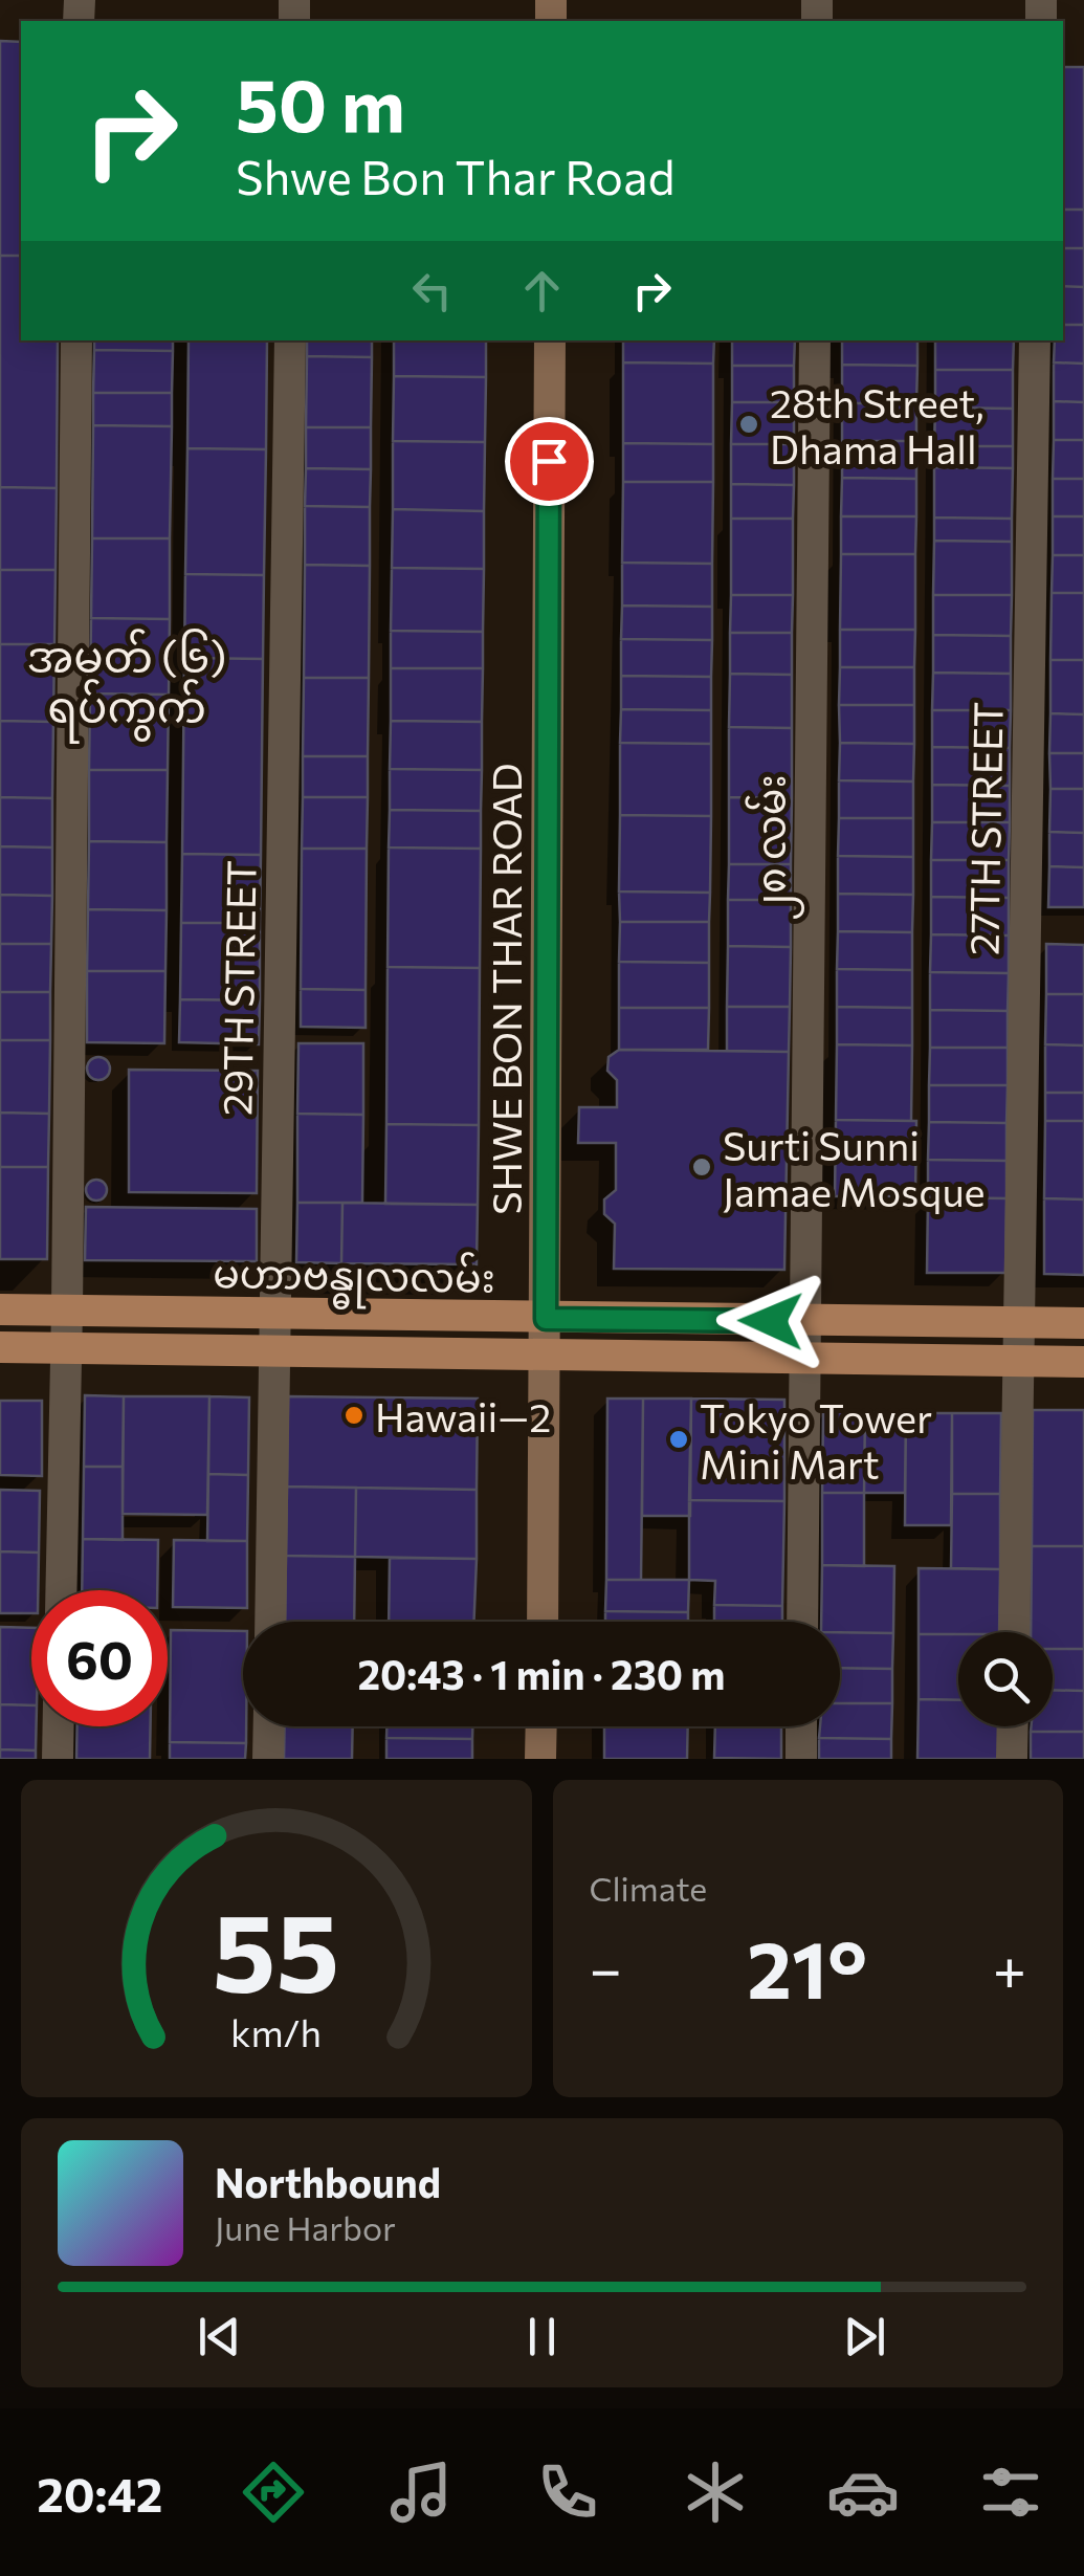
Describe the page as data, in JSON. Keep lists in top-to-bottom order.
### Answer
{
  "streets": {
    "main road": ["SHWE BON THAR ROAD", "မဟာဗန္ဓုလလမ်း"],
    "street": ["27TH STREET", "၂၈ လမ်း", "29TH STREET"]
  },
  "crossings": [
    ["27TH STREET", "မဟာဗန္ဓုလလမ်း"],
    ["၂၈ လမ်း", "မဟာဗန္ဓုလလမ်း"],
    ["29TH STREET", "မဟာဗန္ဓုလလမ်း"],
    ["SHWE BON THAR ROAD", "မဟာဗန္ဓုလလမ်း"]
  ],
  "districts": ["အမှတ် (၆) ရပ်ကွက်"],
  "places": [
    "28th Street, Dhama Hall",
    "Surti Sunni Jamae Mosque",
    "Hawaii—2",
    "Tokyo Tower Mini Mart"
  ],
  "page": {
    "turn": ["50 m", "Shwe Bon Thar Road"],
    "limit": "60",
    "trip": "20:43 · 1 min · 230 m",
    "tile": "Climate",
    "heat": ["−", "21°", "+"],
    "song": ["Northbound", "June Harbor"],
    "tabs": "20:42",
    "gauge": ["55", "km/h"]
  }
}
